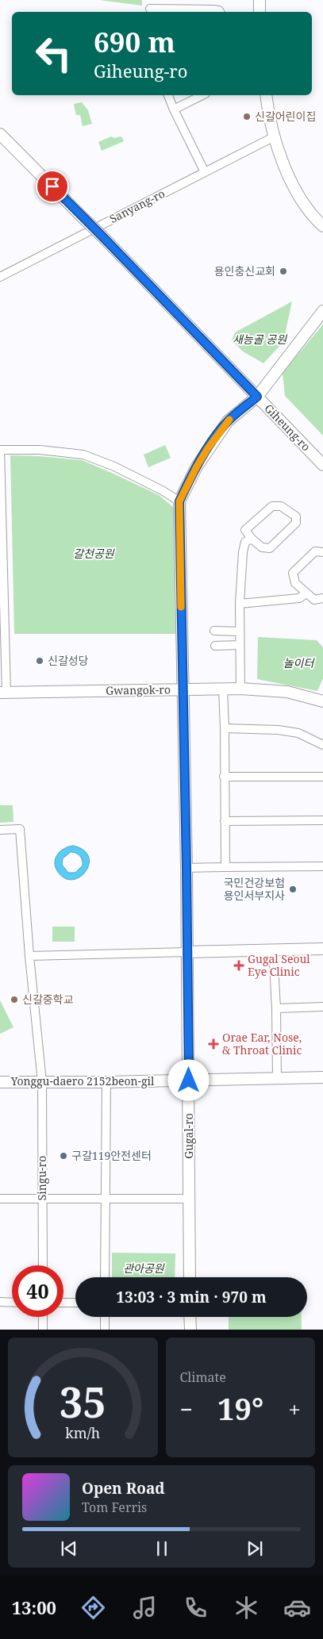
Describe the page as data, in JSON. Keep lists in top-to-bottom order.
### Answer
{
  "streets": {
    "street": [
      "Sanyang-ro",
      "Giheung-ro",
      "Gwangok-ro",
      "Yonggu-daero 2152beon-gil",
      "Gugal-ro",
      "Singu-ro"
    ]
  },
  "crossings": [
    ["Giheung-ro", "Gugal-ro"],
    ["Gwangok-ro", "Gugal-ro"],
    ["Yonggu-daero 2152beon-gil", "Gugal-ro"],
    ["Yonggu-daero 2152beon-gil", "Singu-ro"]
  ],
  "parks": [
    "새능골 공원",
    "갈천공원",
    "놀이터",
    "관아공원"
  ],
  "places": {
    "other": [
      "신갈어린이집",
      "용인충신교회",
      "신갈성당",
      "국민건강보험 용인서부지사",
      "신갈중학교",
      "구갈119안전센터"
    ],
    "health": ["Gugal Seoul Eye Clinic", "Orae Ear, Nose, & Throat Clinic"]
  },
  "page": {
    "turn": ["690 m", "Giheung-ro"],
    "limit": "40",
    "trip": "13:03 · 3 min · 970 m",
    "tile": "Climate",
    "heat": ["−", "19°", "+"],
    "song": ["Open Road", "Tom Ferris"],
    "tabs": "13:00",
    "gauge": ["35", "km/h"]
  }
}
